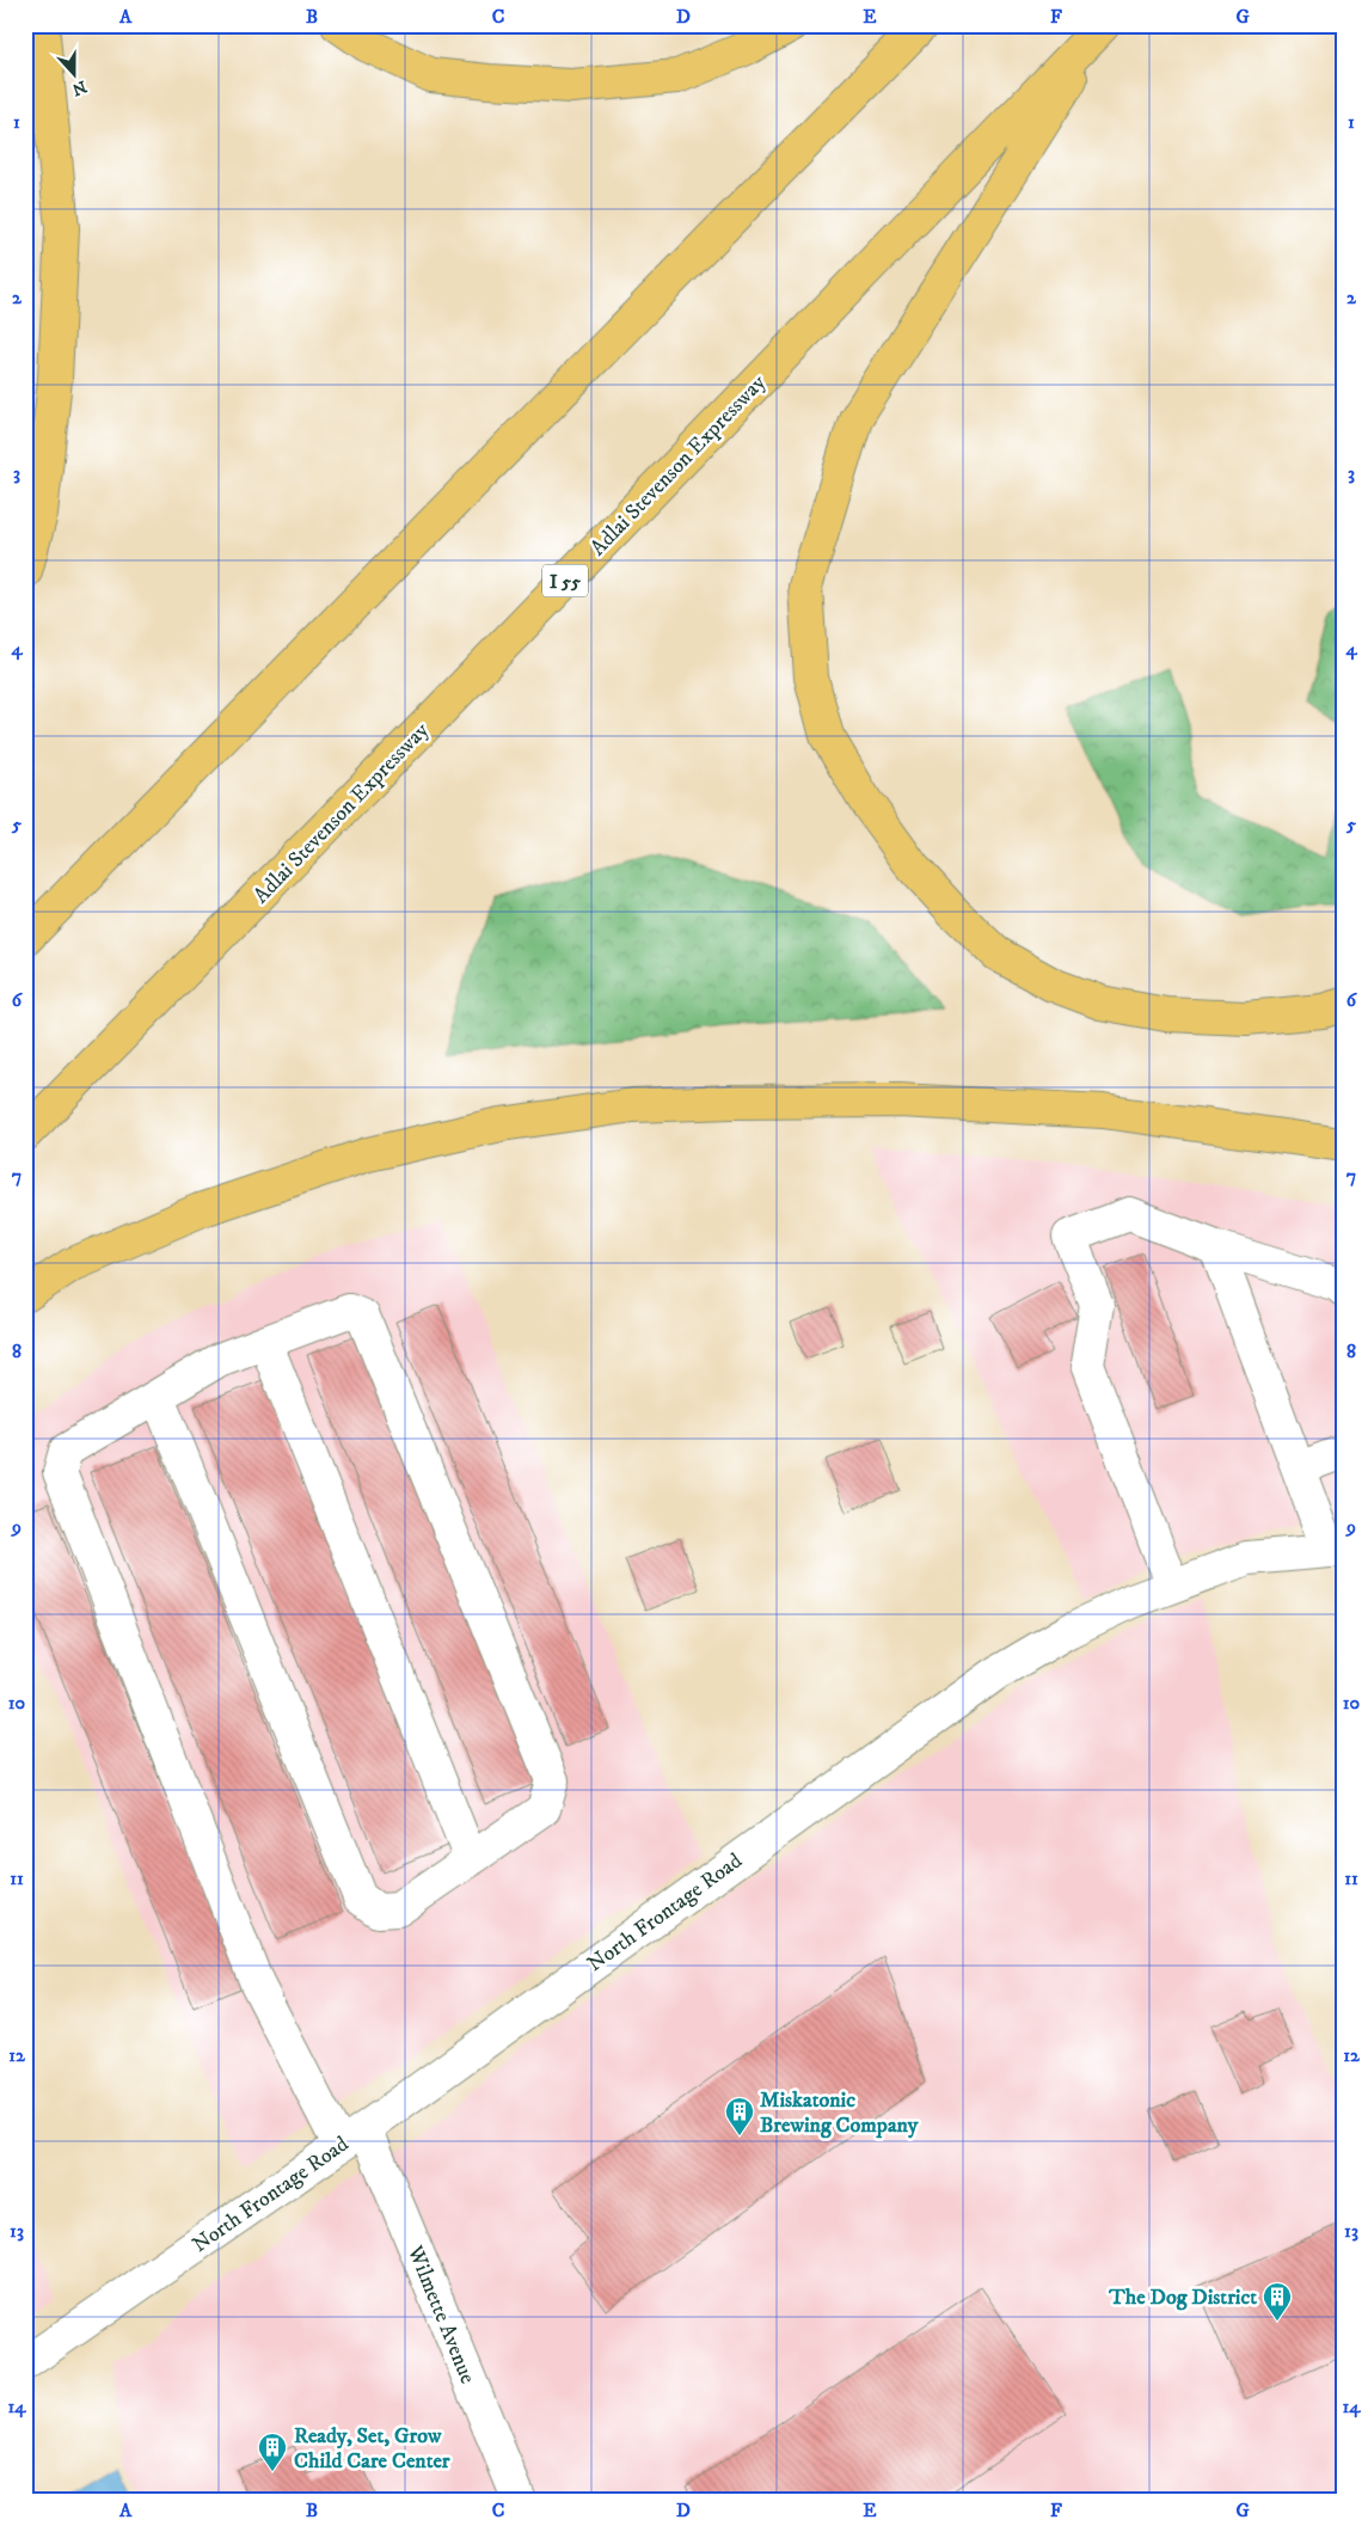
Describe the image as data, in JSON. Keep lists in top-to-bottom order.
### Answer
{
  "streets": {
    "highway": ["Adlai Stevenson Expressway", "I 55"],
    "street": ["North Frontage Road", "Wilmette Avenue"]
  },
  "crossings": [
    ["North Frontage Road", "Wilmette Avenue"]
  ],
  "places": {
    "building": ["Miskatonic Brewing Company", "The Dog District", "Ready, Set, Grow Child Care Center"]
  },
  "north": "bottom",
  "grid": {
    "columns": [
      "A",
      "B",
      "C",
      "D",
      "E",
      "F",
      "G"
    ],
    "rows": [
      "1",
      "2",
      "3",
      "4",
      "5",
      "6",
      "7",
      "8",
      "9",
      "10",
      "11",
      "12",
      "13",
      "14"
    ]
  }
}
